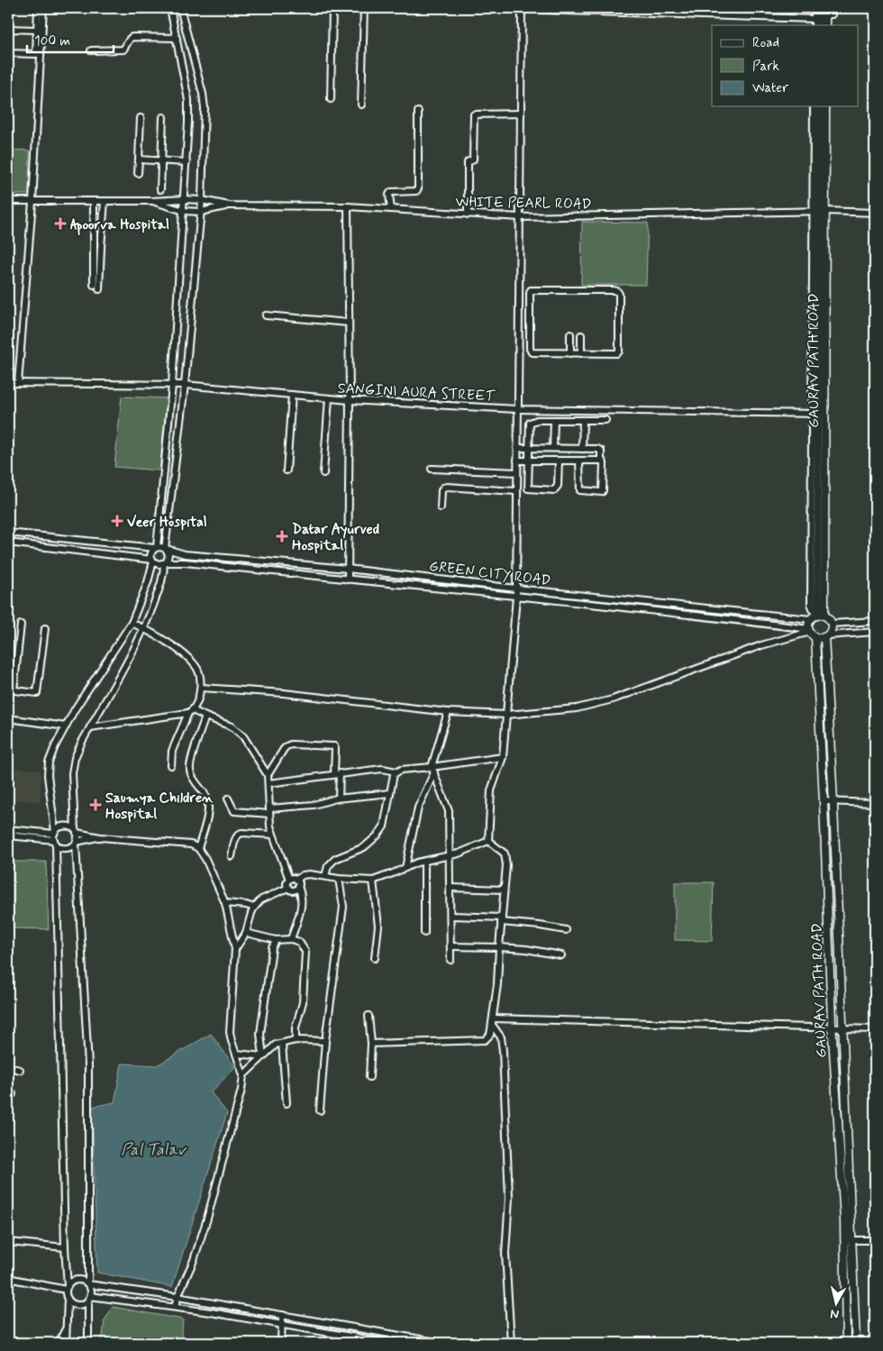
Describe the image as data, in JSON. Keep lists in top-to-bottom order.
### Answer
{
  "streets": {
    "main road": ["GAURAV PATH ROAD"],
    "street": ["WHITE PEARL ROAD", "SANGINI AURA STREET", "GREEN CITY ROAD"]
  },
  "crossings": [
    ["WHITE PEARL ROAD", "GAURAV PATH ROAD"],
    ["GAURAV PATH ROAD", "SANGINI AURA STREET"],
    ["GAURAV PATH ROAD", "GREEN CITY ROAD"]
  ],
  "water": ["Pal Talav"],
  "places": {
    "health": [
      "Apoorva Hospital",
      "Veer Hospital",
      "Datar Ayurved Hospital",
      "Saumya Children Hospital"
    ]
  },
  "legend": ["Road", "Park", "Water"],
  "scale_bar": "100 m",
  "north": "bottom"
}
